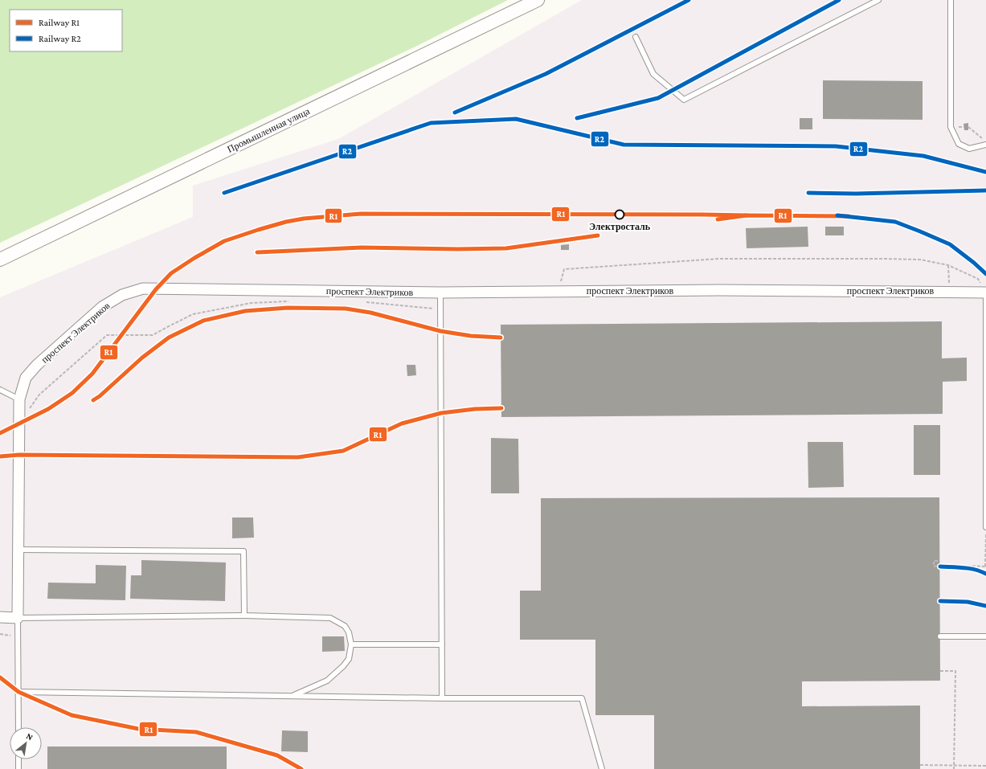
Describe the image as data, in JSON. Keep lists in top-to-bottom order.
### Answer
{
  "streets": {
    "street": ["Промышленная улица", "проспект Электриков"]
  },
  "places": ["Электросталь"],
  "lines": ["rail line R2", "rail line R1"],
  "legend": ["Railway R1", "Railway R2"],
  "north": "top right"
}
